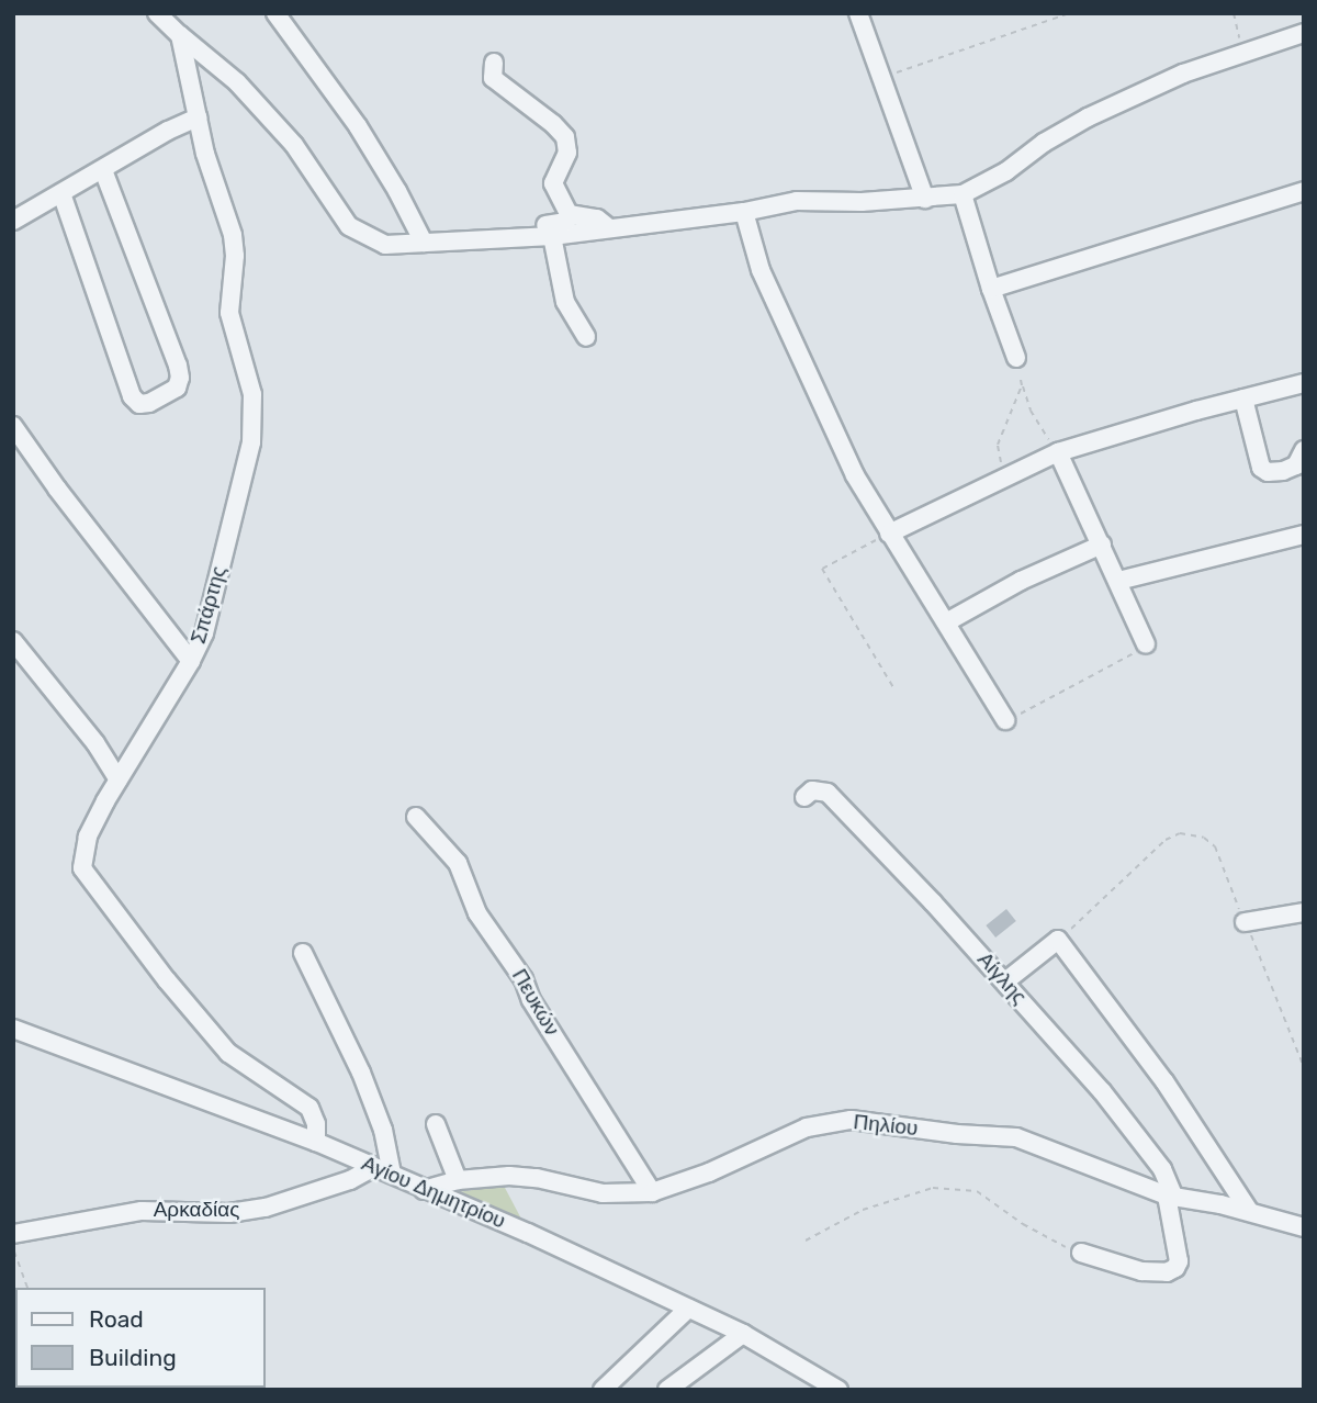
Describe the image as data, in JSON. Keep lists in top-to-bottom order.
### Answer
{
  "streets": {
    "street": [
      "Σπάρτης",
      "Αίγλης",
      "Πευκών",
      "Πηλίου",
      "Αγίου Δημητρίου",
      "Αρκαδίας"
    ]
  },
  "crossings": [
    ["Σπάρτης", "Αγίου Δημητρίου"],
    ["Αίγλης", "Πηλίου"],
    ["Πευκών", "Πηλίου"],
    ["Πηλίου", "Αγίου Δημητρίου"],
    ["Αγίου Δημητρίου", "Αρκαδίας"]
  ],
  "legend": ["Road", "Building"]
}
